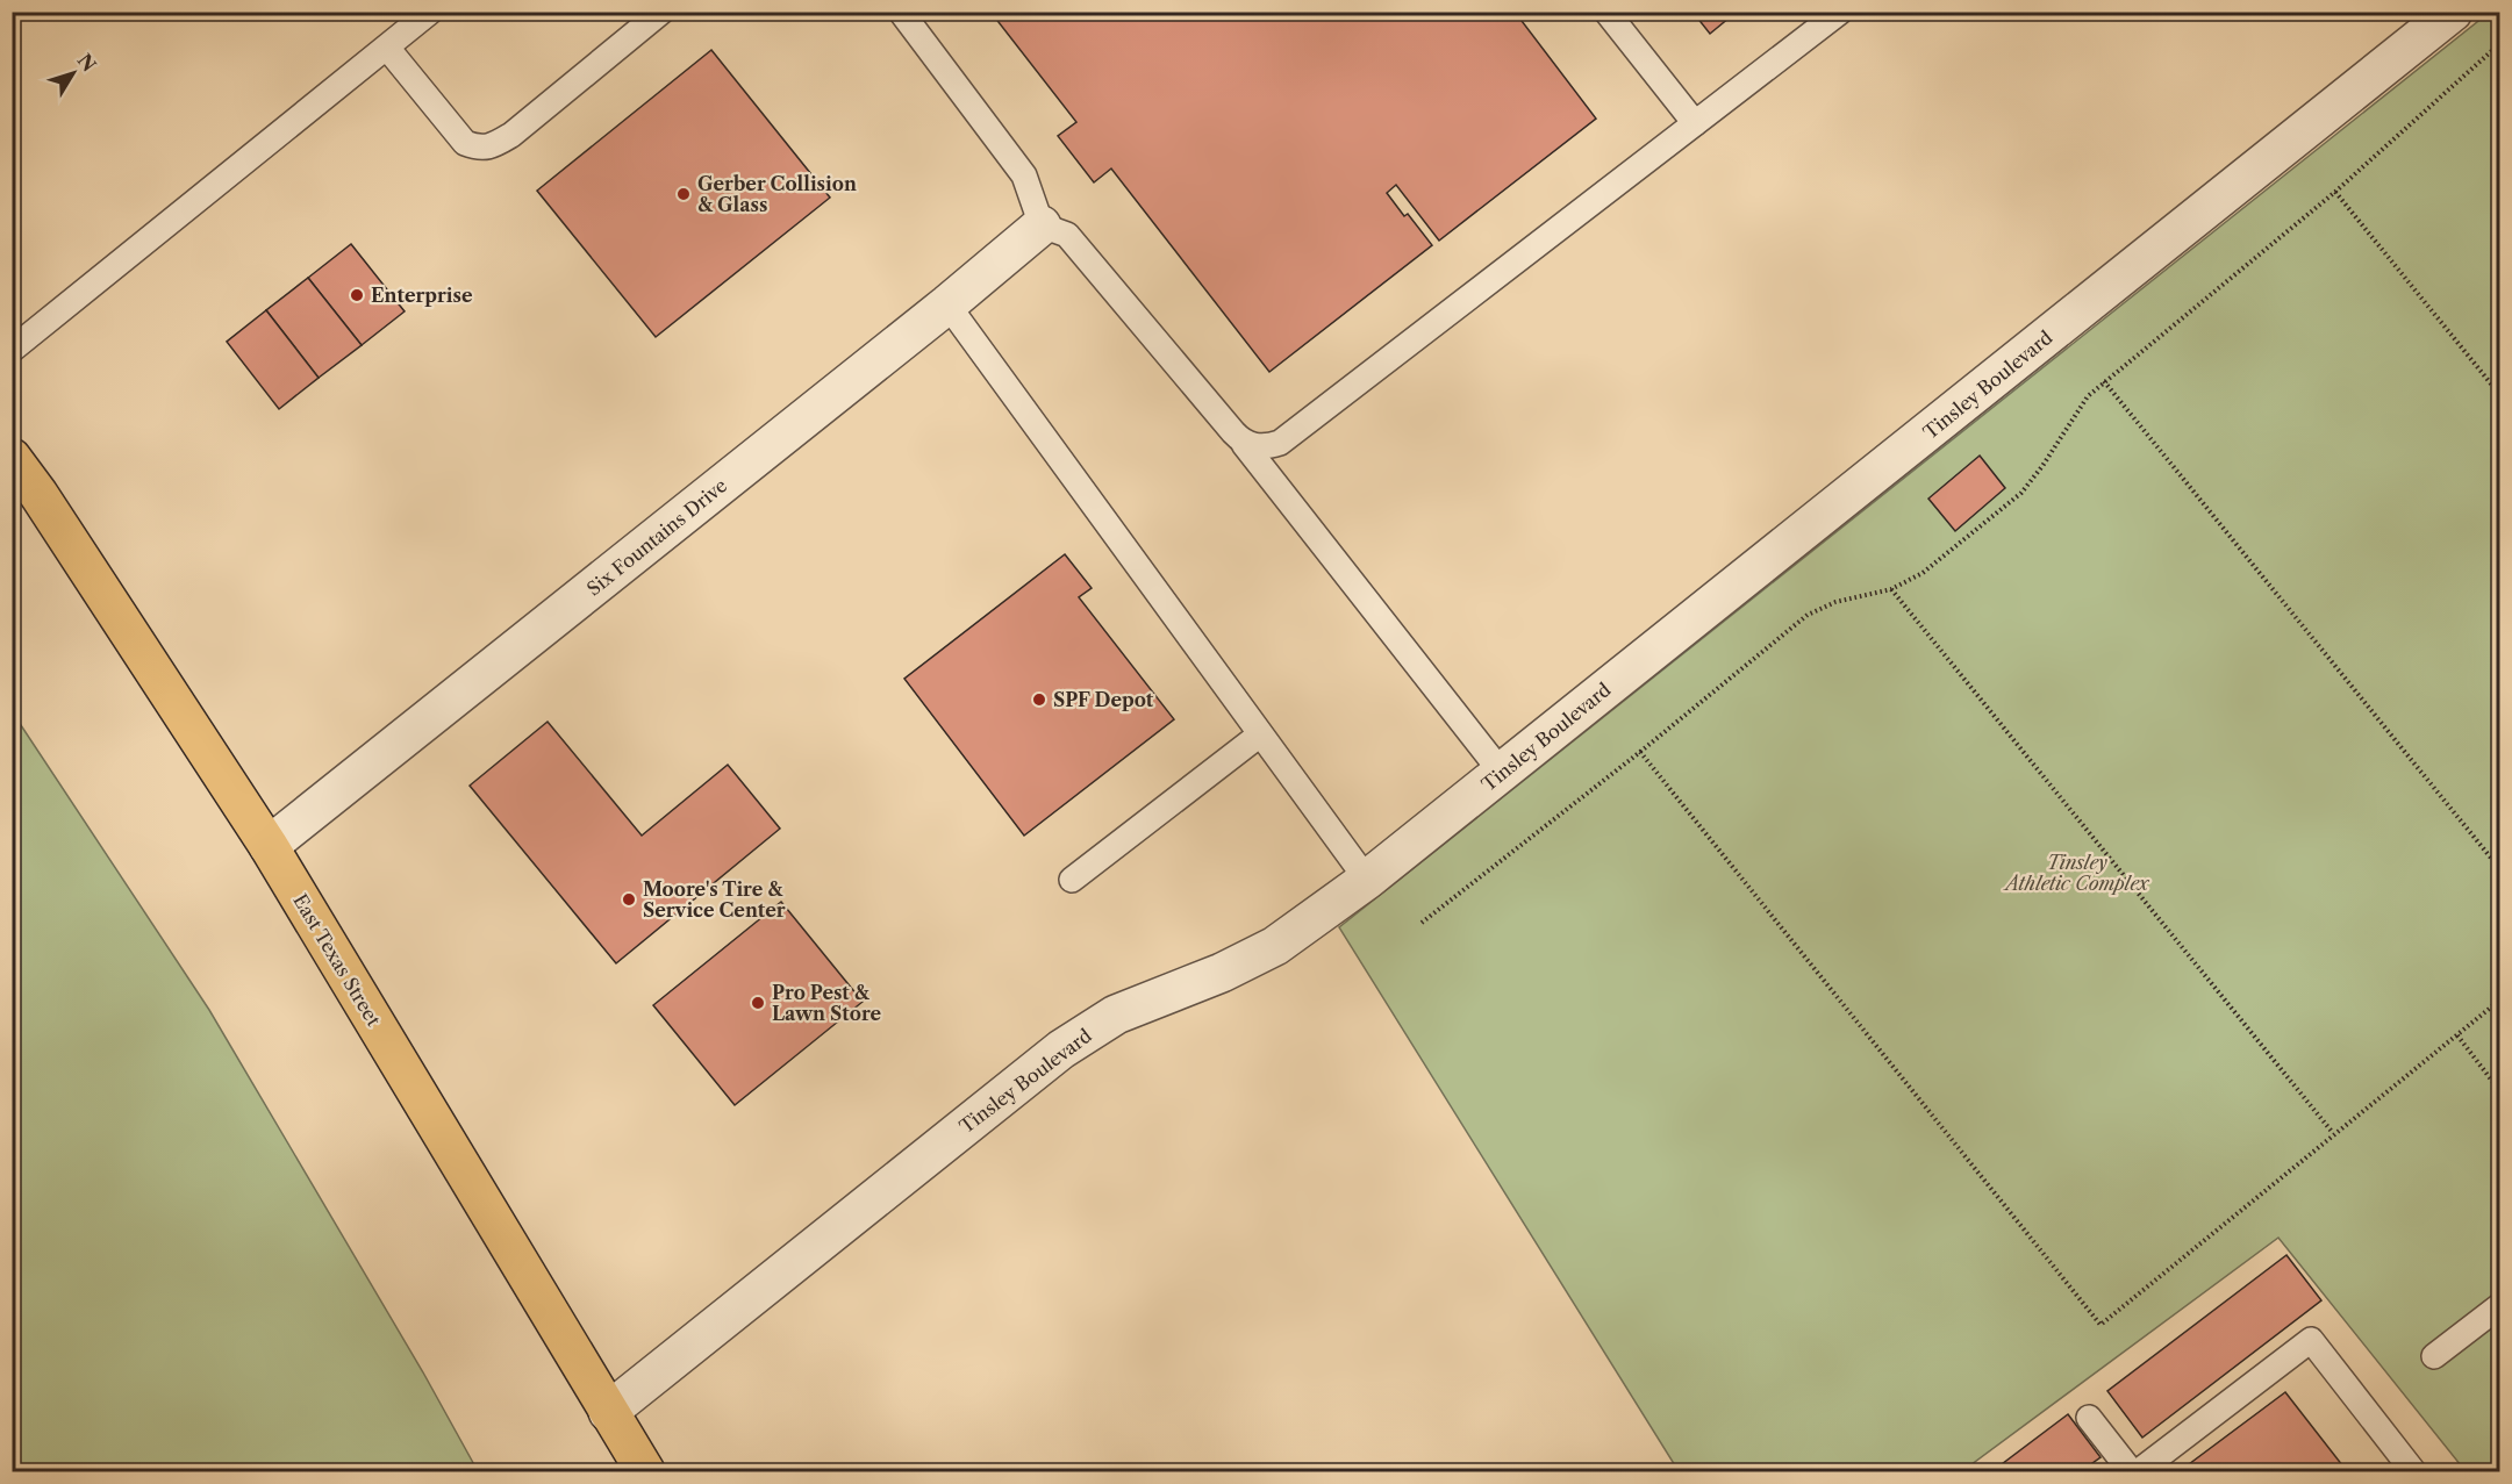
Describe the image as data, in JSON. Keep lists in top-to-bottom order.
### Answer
{
  "streets": {
    "main road": ["East Texas Street"],
    "street": ["Tinsley Boulevard", "Six Fountains Drive"]
  },
  "crossings": [
    ["Tinsley Boulevard", "East Texas Street"],
    ["Six Fountains Drive", "East Texas Street"]
  ],
  "parks": ["Tinsley Athletic Complex"],
  "places": [
    "Gerber Collision & Glass",
    "Enterprise",
    "SPF Depot",
    "Moore's Tire & Service Center",
    "Pro Pest & Lawn Store"
  ],
  "north": "top right"
}
